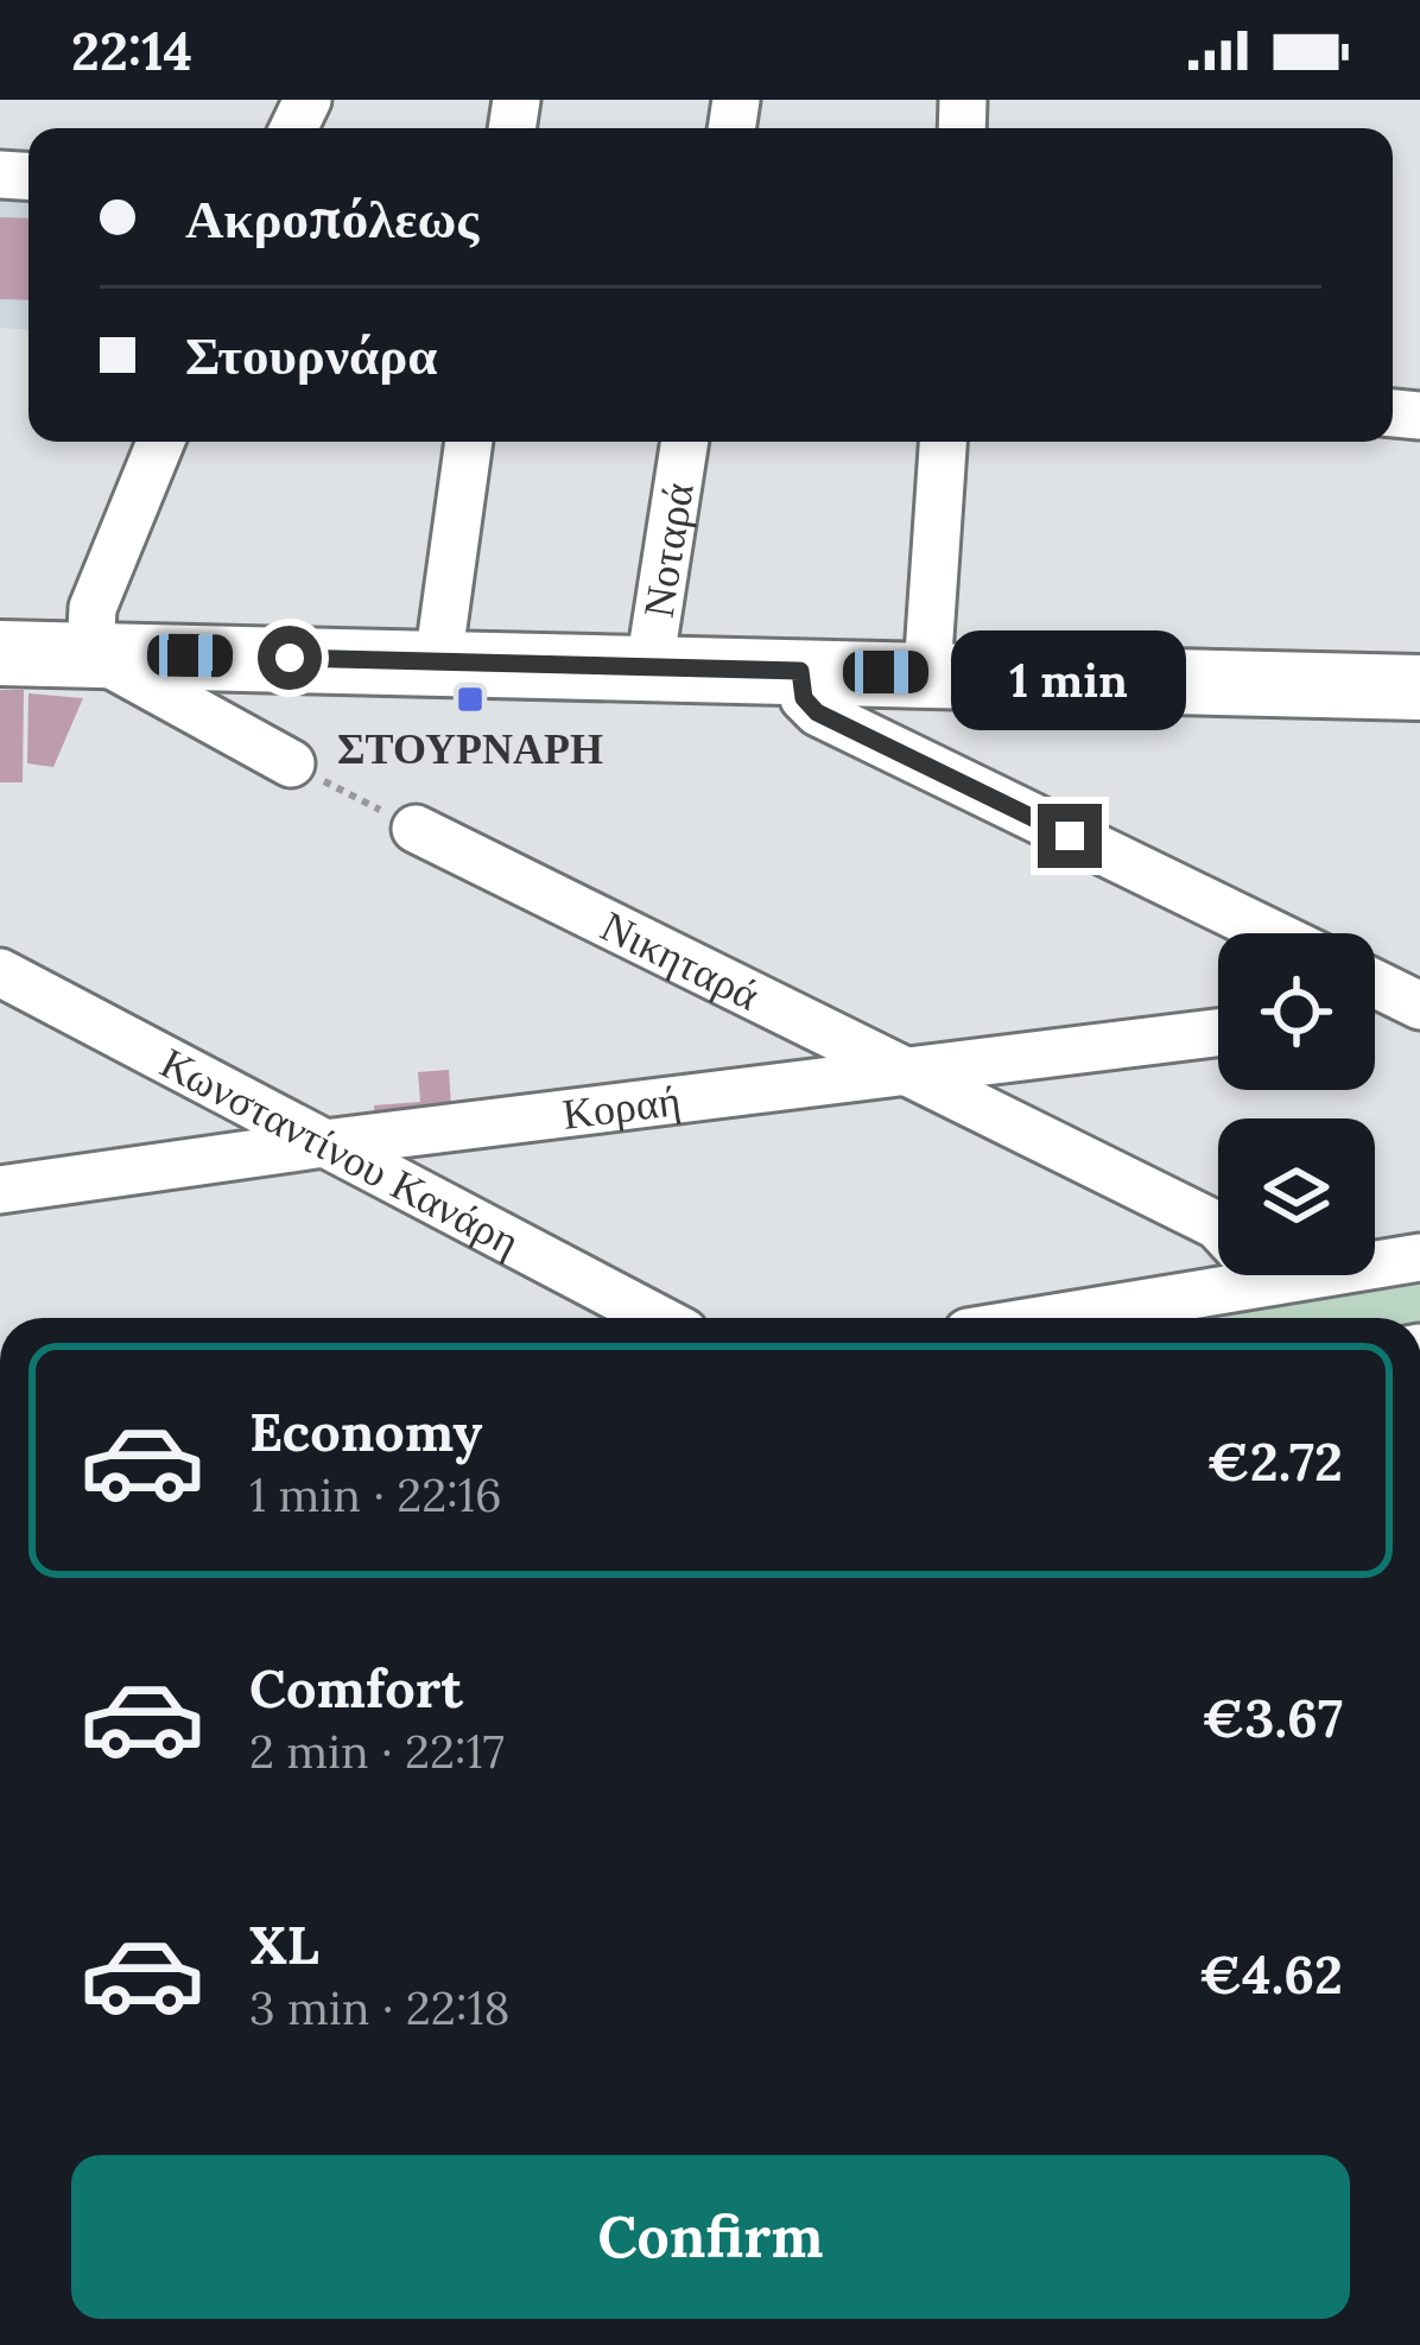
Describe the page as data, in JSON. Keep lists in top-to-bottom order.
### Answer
{
  "streets": {
    "street": [
      "Νοταρά",
      "Νικηταρά",
      "Κοραή",
      "Κωνσταντίνου Κανάρη"
    ]
  },
  "crossings": [
    ["Νικηταρά", "Κοραή"],
    ["Κοραή", "Κωνσταντίνου Κανάρη"]
  ],
  "places": {
    "transit": ["ΣΤΟΥΡΝΑΡΗ"]
  },
  "page": {
    "status": "22:14",
    "banner": ["Ακροπόλεως", "Στουρνάρα"],
    "bubble": "1 min",
    "list": [
      {
        "name": "Economy",
        "note": "1 min · 22:16",
        "value": "€2.72"
      },
      {
        "name": "Comfort",
        "note": "2 min · 22:17",
        "value": "€3.67"
      },
      {
        "name": "XL",
        "note": "3 min · 22:18",
        "value": "€4.62"
      }
    ],
    "buttons": "Confirm"
  }
}
